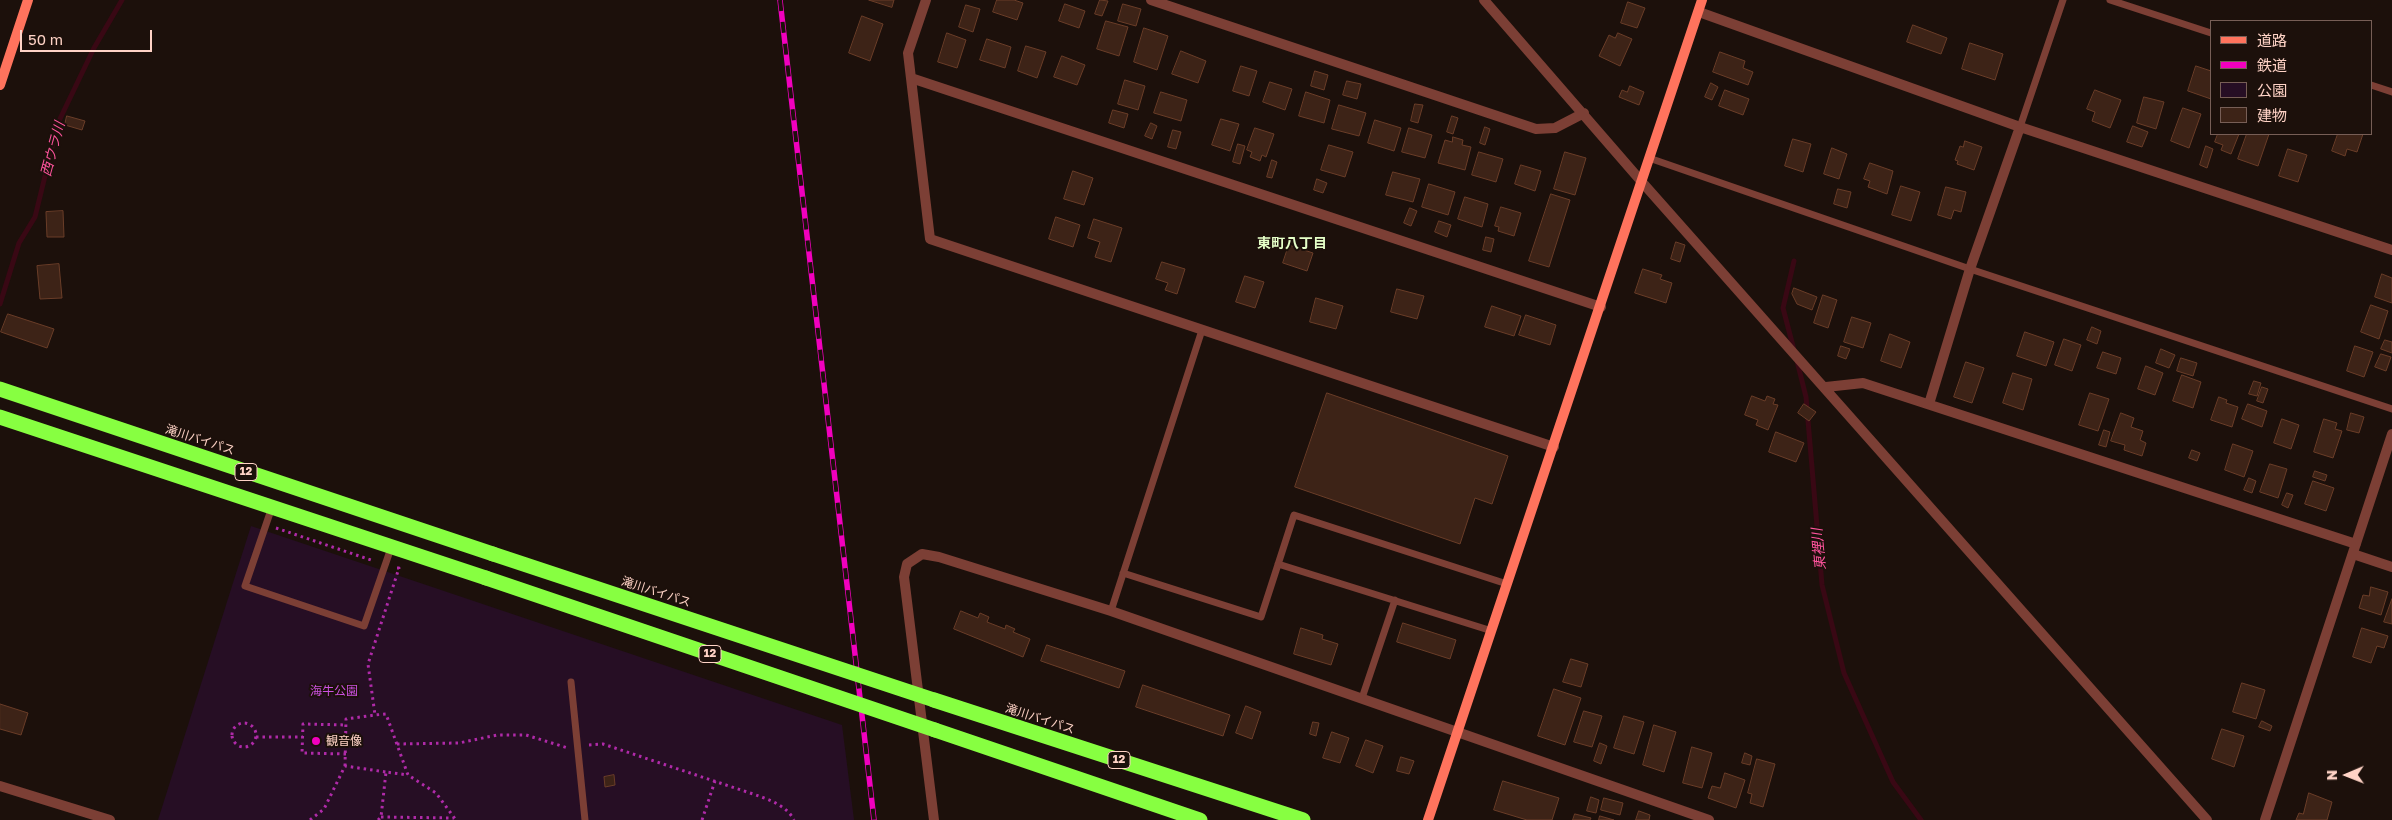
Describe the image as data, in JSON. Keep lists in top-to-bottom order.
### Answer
{
  "streets": {
    "highway": ["滝川バイパス", "12"]
  },
  "districts": ["東町八丁目"],
  "water": ["西ウラ川", "東裡川"],
  "parks": ["海牛公園"],
  "places": ["観音像"],
  "legend": [
    "道路",
    "鉄道",
    "公園",
    "建物"
  ],
  "scale_bar": "50 m",
  "north": "left"
}
